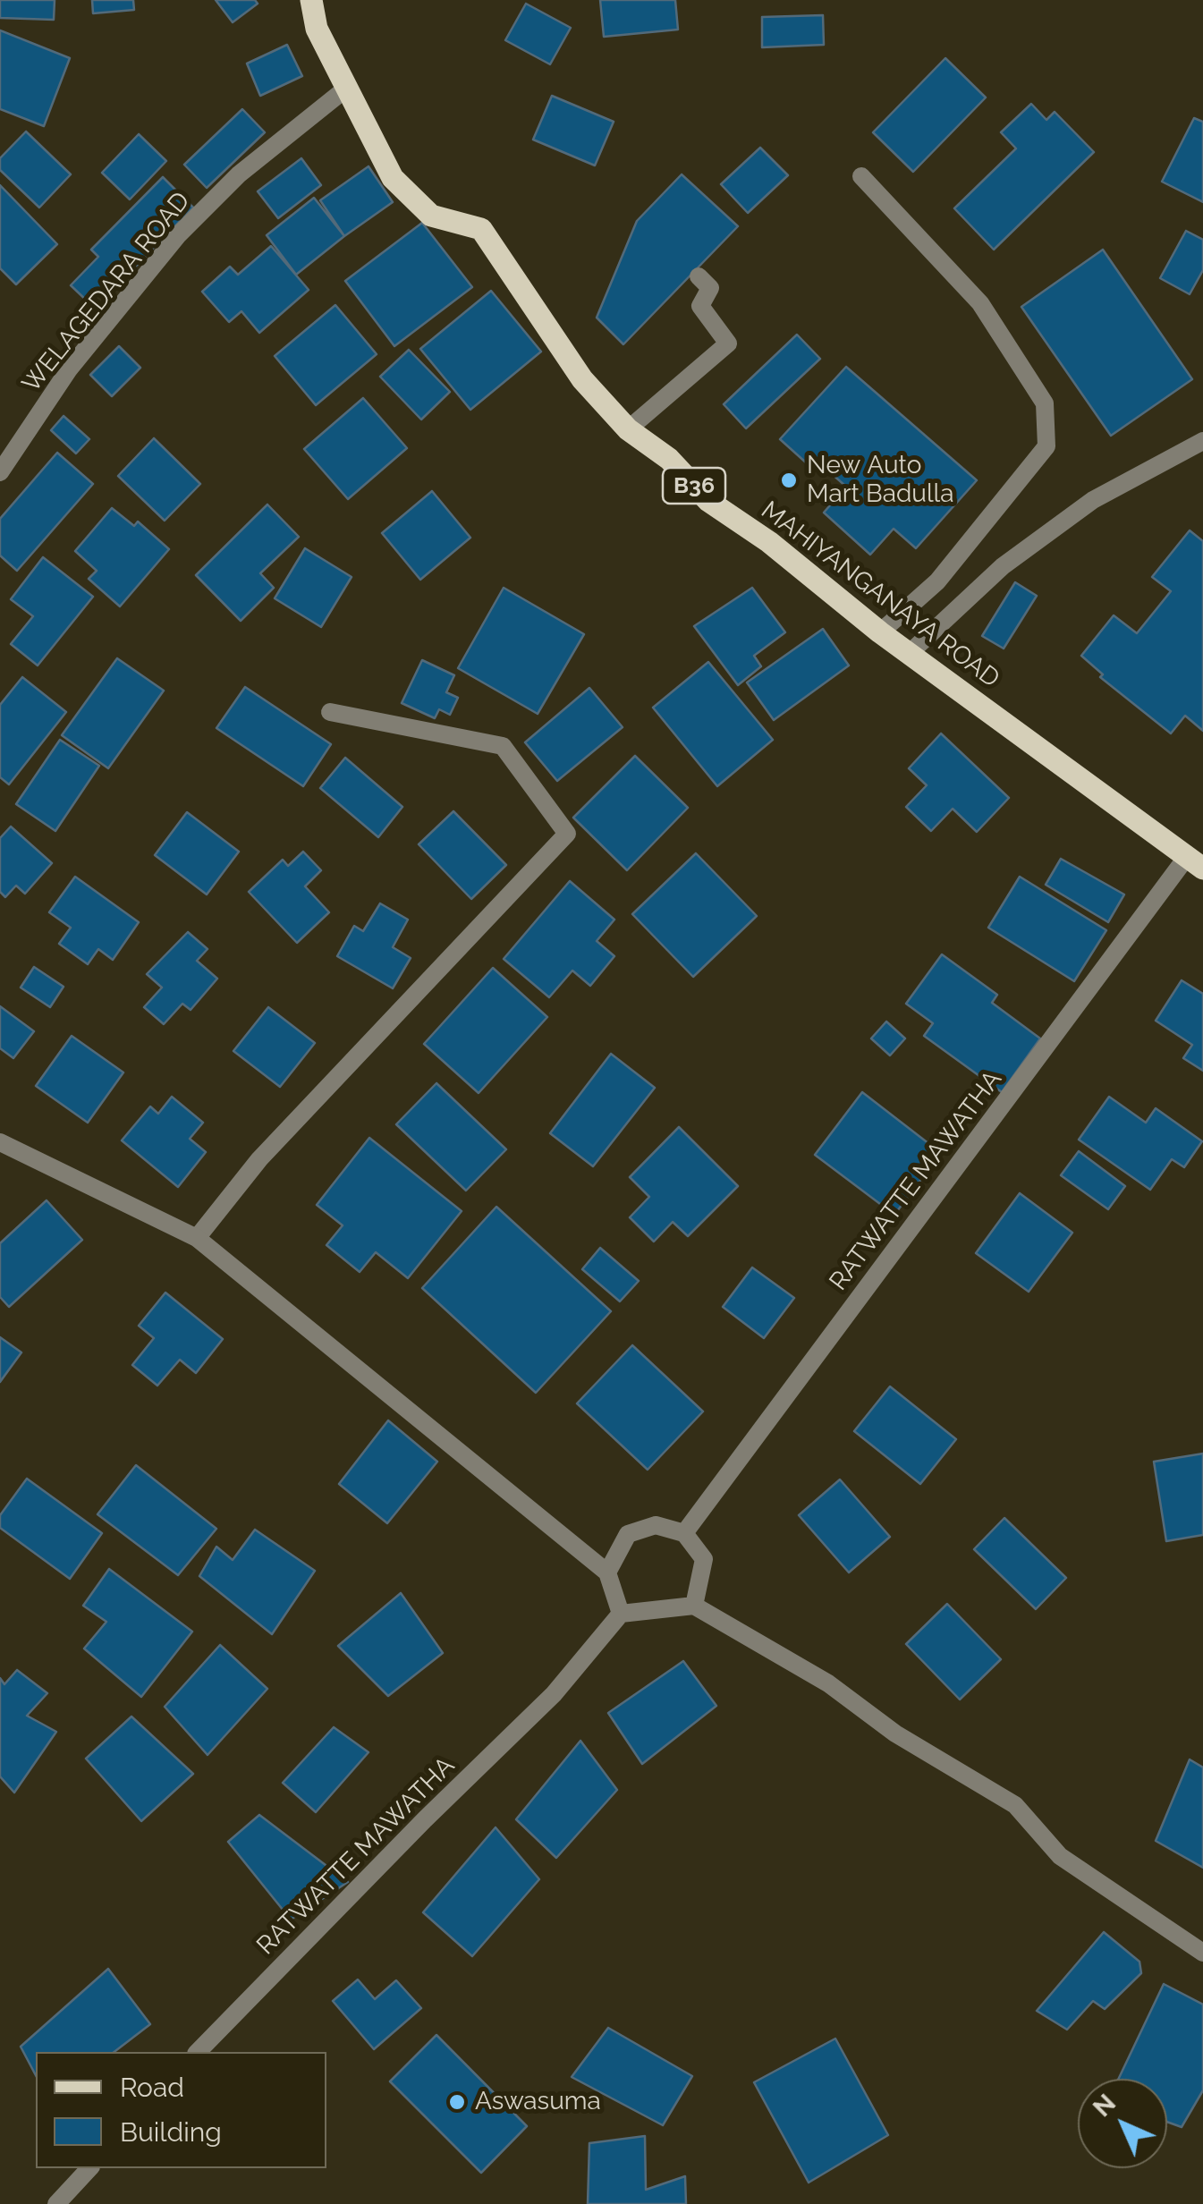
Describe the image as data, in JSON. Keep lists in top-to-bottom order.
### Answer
{
  "streets": {
    "main road": ["B36", "MAHIYANGANAYA ROAD"],
    "street": ["WELAGEDARA ROAD", "RATWATTE MAWATHA"]
  },
  "crossings": [
    ["WELAGEDARA ROAD", "MAHIYANGANAYA ROAD"],
    ["MAHIYANGANAYA ROAD", "RATWATTE MAWATHA"]
  ],
  "places": ["New Auto Mart Badulla", "Aswasuma"],
  "legend": ["Road", "Building"],
  "north": "top left"
}
